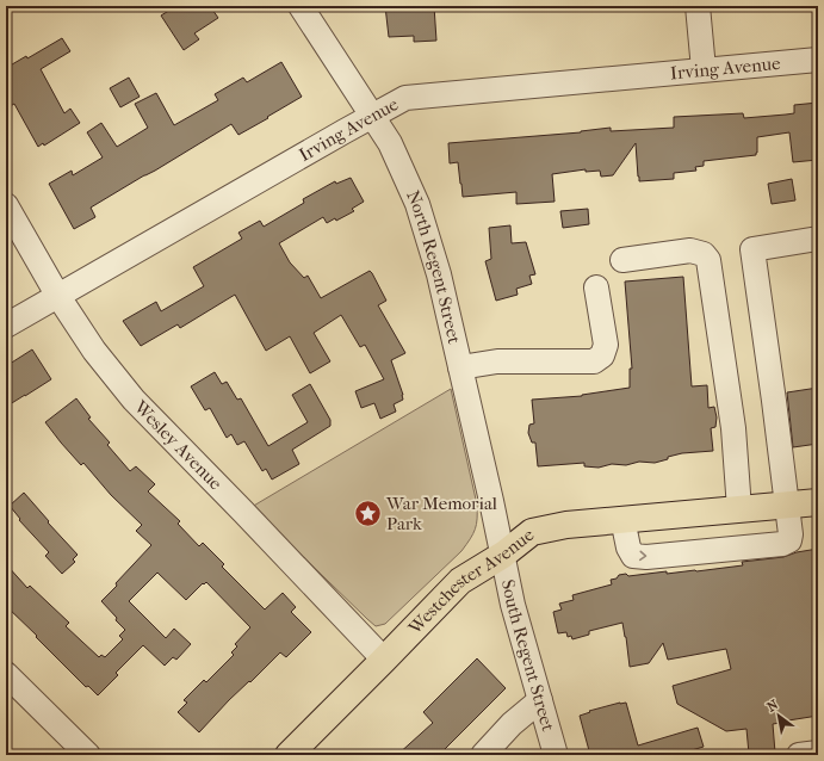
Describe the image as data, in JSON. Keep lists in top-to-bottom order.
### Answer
{
  "streets": {
    "main road": ["Westchester Avenue"],
    "street": [
      "Irving Avenue",
      "North Regent Street",
      "Wesley Avenue",
      "South Regent Street"
    ]
  },
  "crossings": [
    ["Irving Avenue", "North Regent Street"],
    ["Irving Avenue", "Wesley Avenue"],
    ["North Regent Street", "Westchester Avenue"],
    ["North Regent Street", "South Regent Street"],
    ["Wesley Avenue", "Westchester Avenue"],
    ["Westchester Avenue", "South Regent Street"]
  ],
  "places": {
    "place": ["War Memorial Park"]
  },
  "north": "top left"
}
